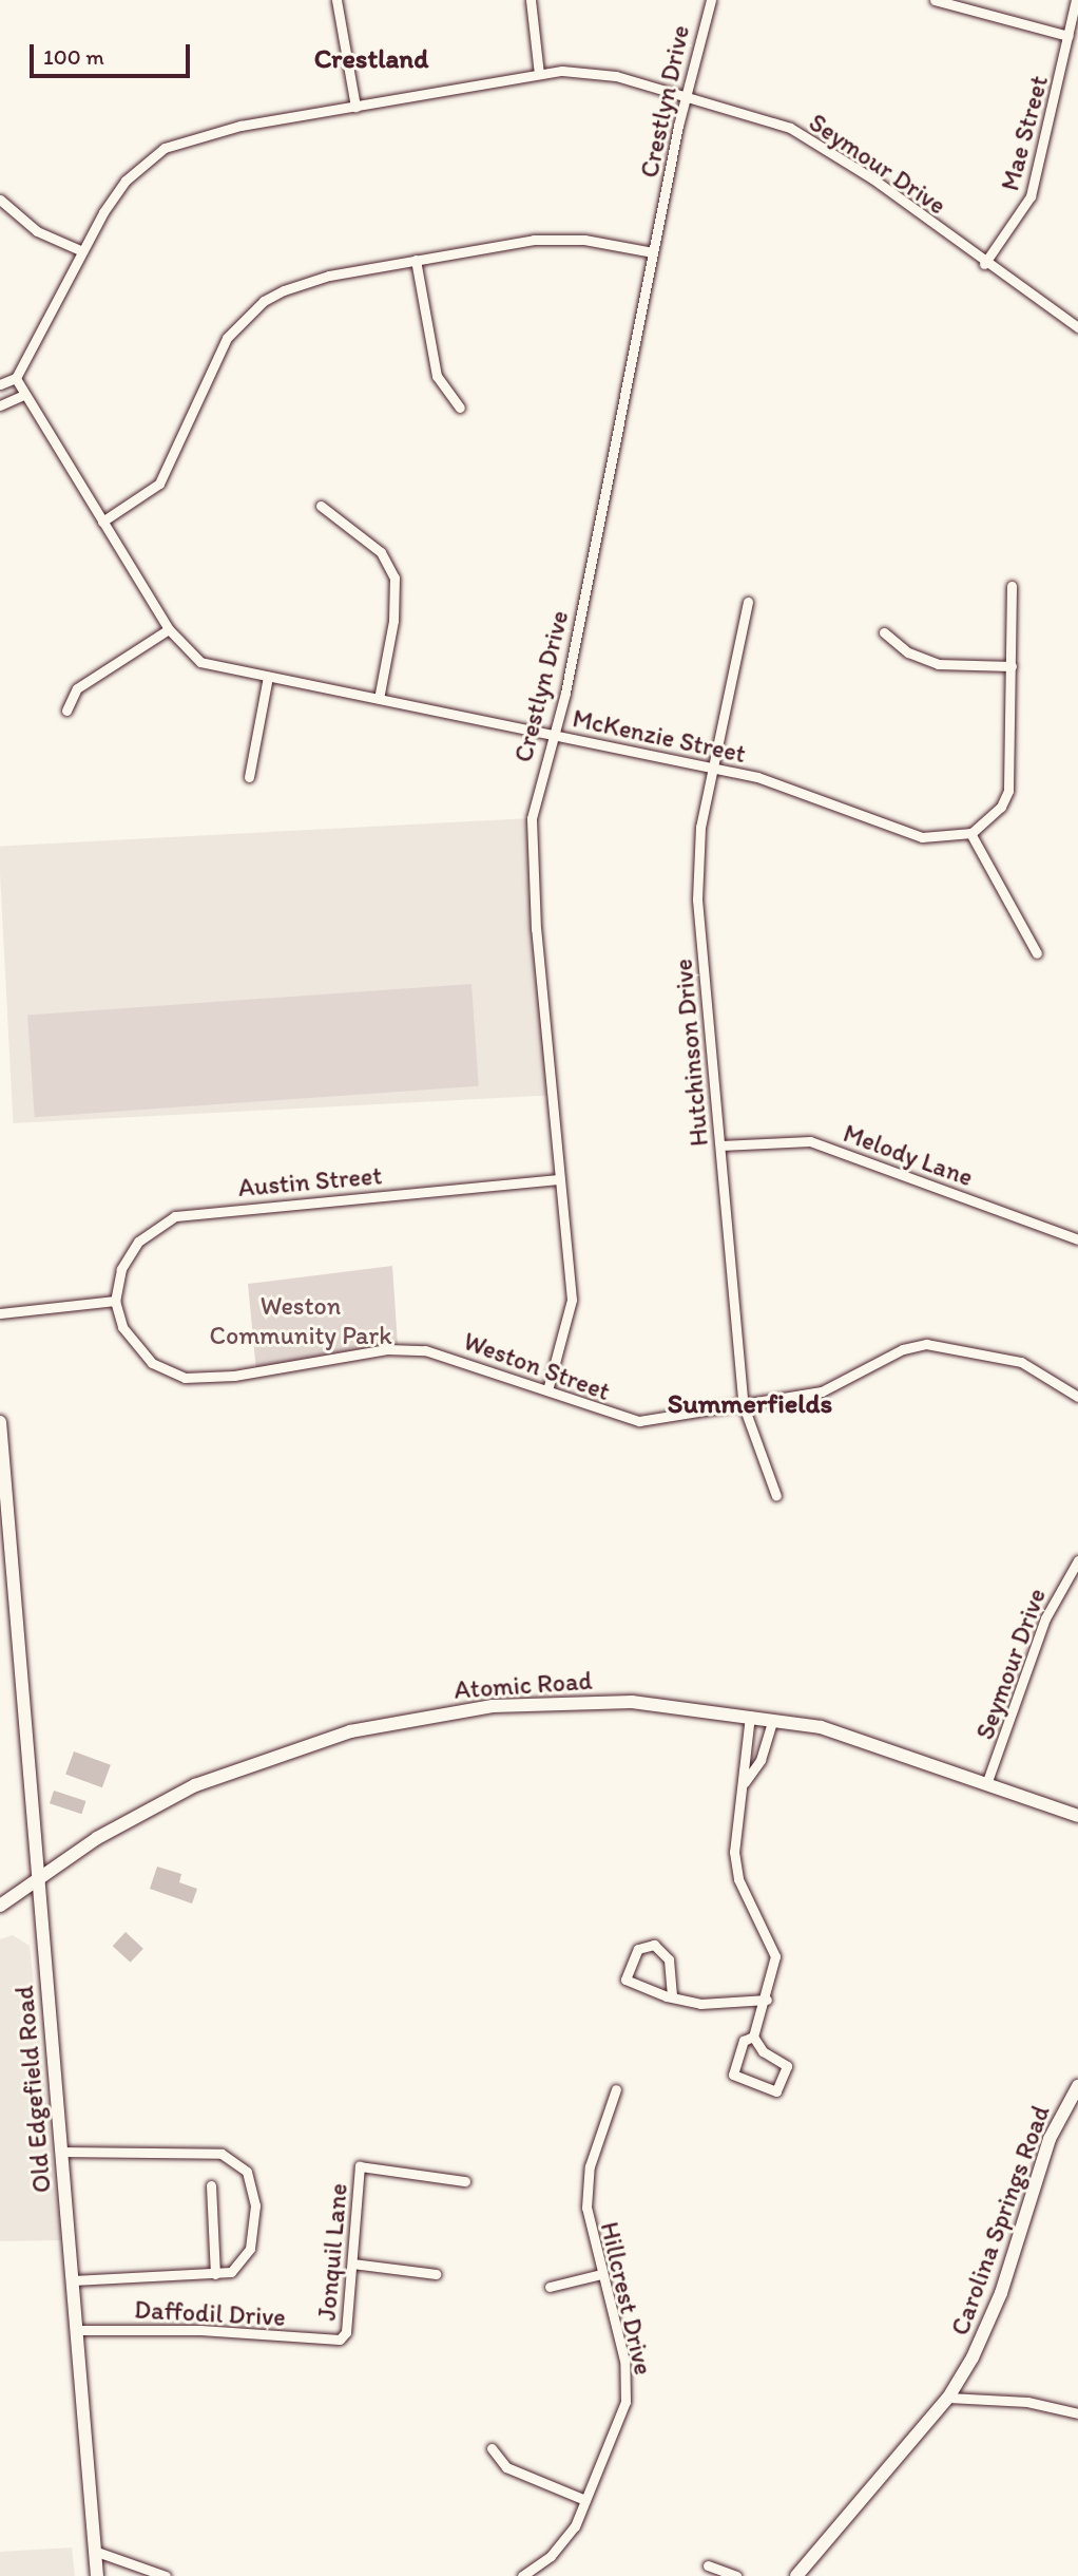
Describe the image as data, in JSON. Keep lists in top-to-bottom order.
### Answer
{
  "streets": {
    "street": [
      "Crestlyn Drive",
      "Mae Street",
      "Seymour Drive",
      "McKenzie Street",
      "Hutchinson Drive",
      "Melody Lane",
      "Austin Street",
      "Weston Street",
      "Atomic Road",
      "Old Edgefield Road",
      "Carolina Springs Road",
      "Jonquil Lane",
      "Hillcrest Drive",
      "Daffodil Drive"
    ]
  },
  "crossings": [
    ["Crestlyn Drive", "Seymour Drive"],
    ["Crestlyn Drive", "McKenzie Street"],
    ["Crestlyn Drive", "Austin Street"],
    ["Crestlyn Drive", "Weston Street"],
    ["Mae Street", "Seymour Drive"],
    ["Seymour Drive", "Atomic Road"],
    ["McKenzie Street", "Hutchinson Drive"],
    ["Hutchinson Drive", "Melody Lane"],
    ["Hutchinson Drive", "Weston Street"],
    ["Austin Street", "Weston Street"],
    ["Atomic Road", "Old Edgefield Road"],
    ["Old Edgefield Road", "Daffodil Drive"],
    ["Jonquil Lane", "Daffodil Drive"]
  ],
  "districts": ["Crestland", "Summerfields"],
  "parks": ["Weston Community Park"],
  "scale_bar": "100 m"
}
